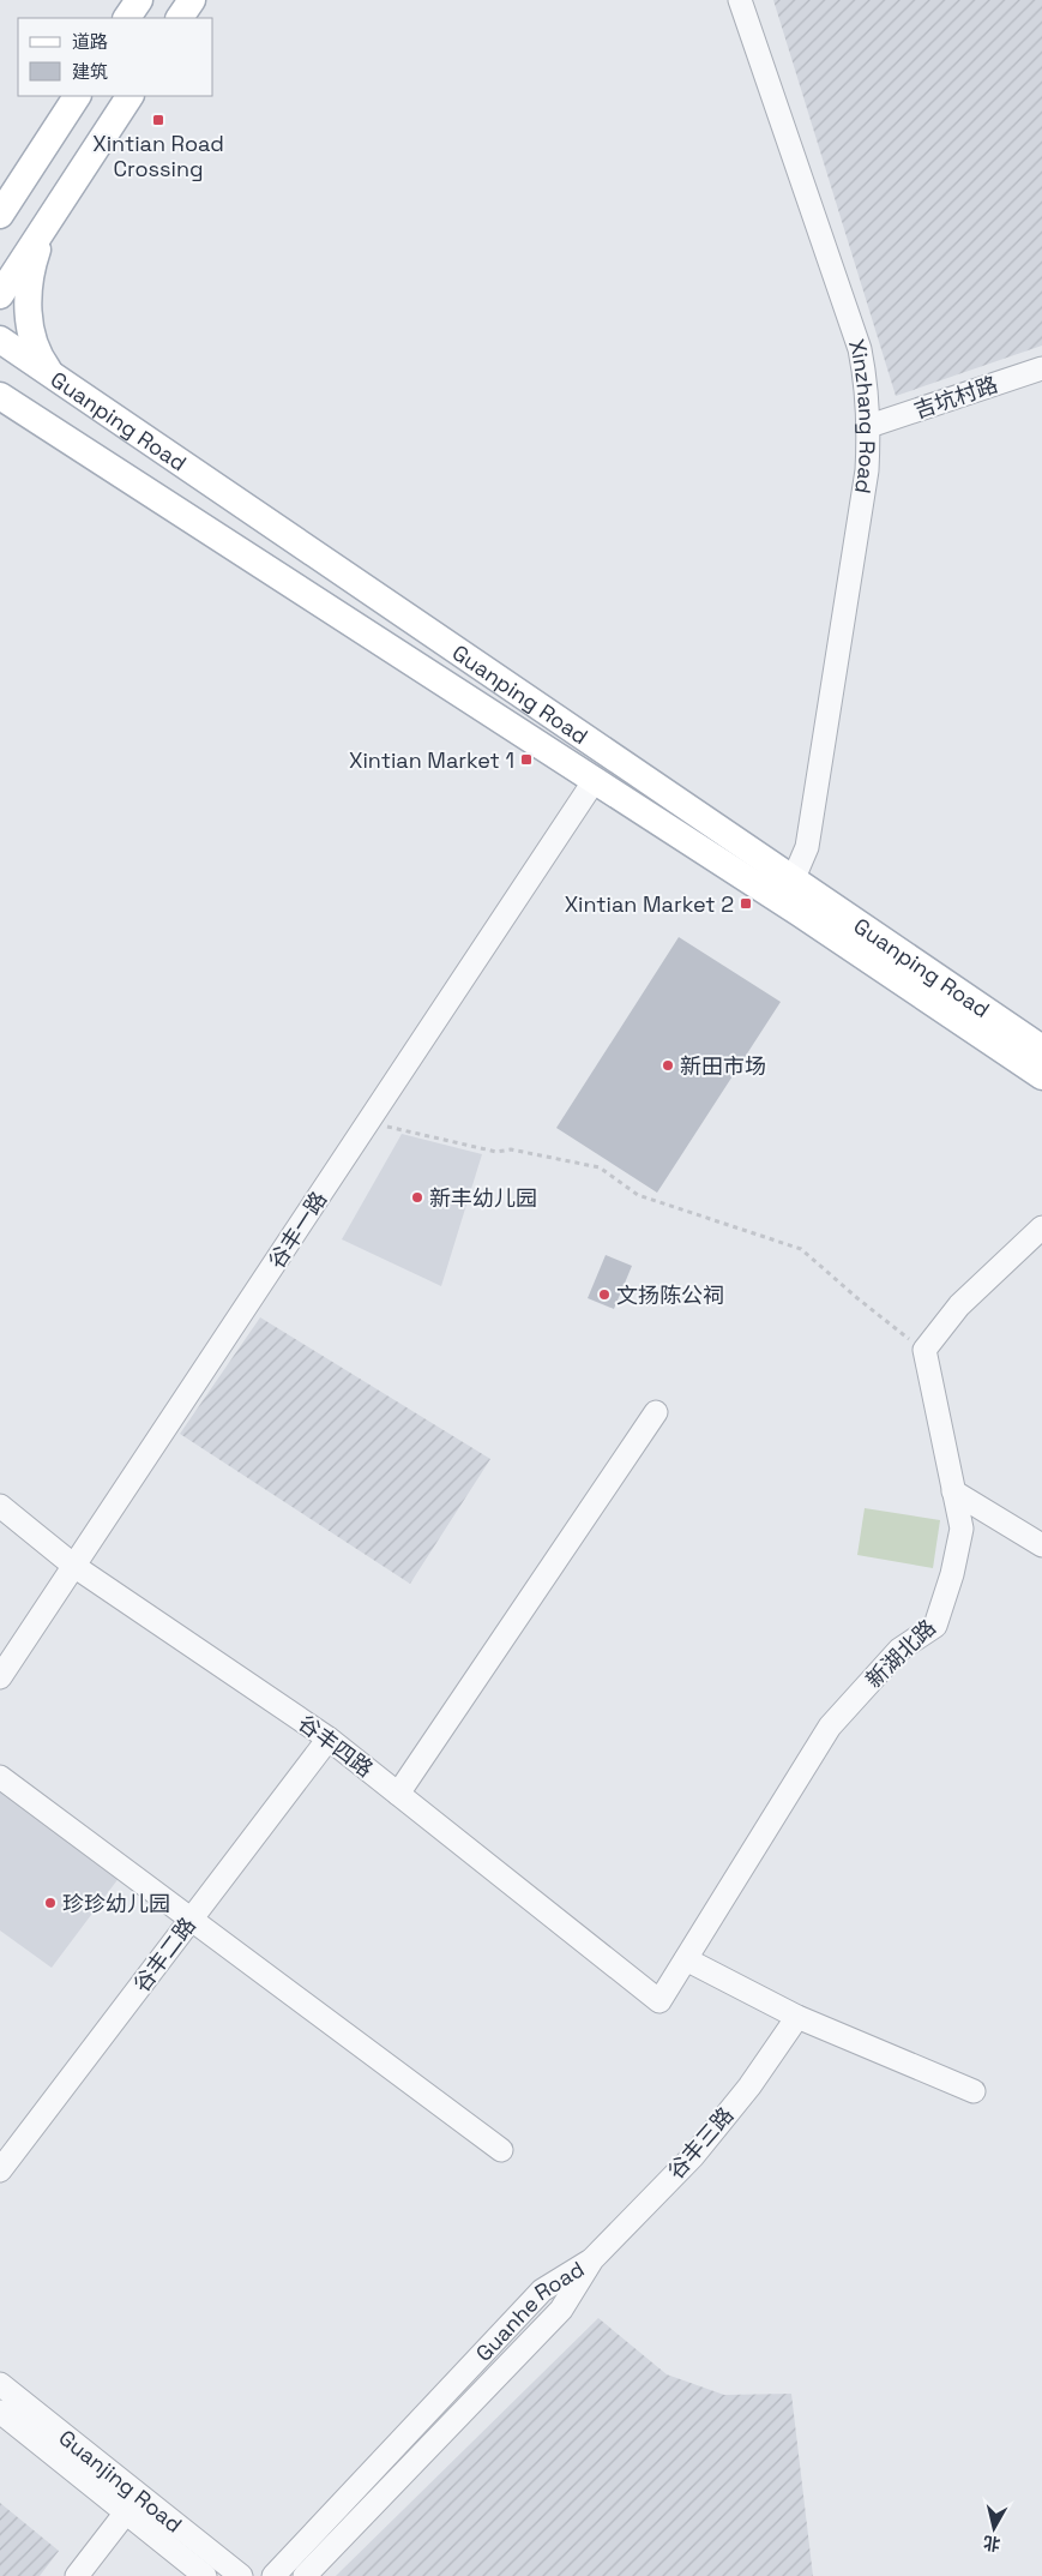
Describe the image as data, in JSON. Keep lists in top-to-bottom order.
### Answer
{
  "streets": {
    "main road": ["Guanping Road"],
    "street": [
      "吉坑村路",
      "Xinzhang Road",
      "谷丰一路",
      "新湖北路",
      "谷丰四路",
      "谷丰二路",
      "谷丰三路",
      "Guanhe Road",
      "Guanjing Road"
    ]
  },
  "crossings": [
    ["吉坑村路", "Xinzhang Road"],
    ["Xinzhang Road", "Guanping Road"],
    ["Guanping Road", "谷丰一路"],
    ["谷丰一路", "谷丰四路"],
    ["新湖北路", "谷丰四路"],
    ["谷丰四路", "谷丰二路"],
    ["谷丰三路", "Guanhe Road"]
  ],
  "places": {
    "transit": ["Xintian Road Crossing", "Xintian Market 1", "Xintian Market 2"],
    "other": [
      "新田市场",
      "新丰幼儿园",
      "文扬陈公祠",
      "珍珍幼儿园"
    ]
  },
  "legend": ["道路", "建筑"],
  "north": "bottom"
}
